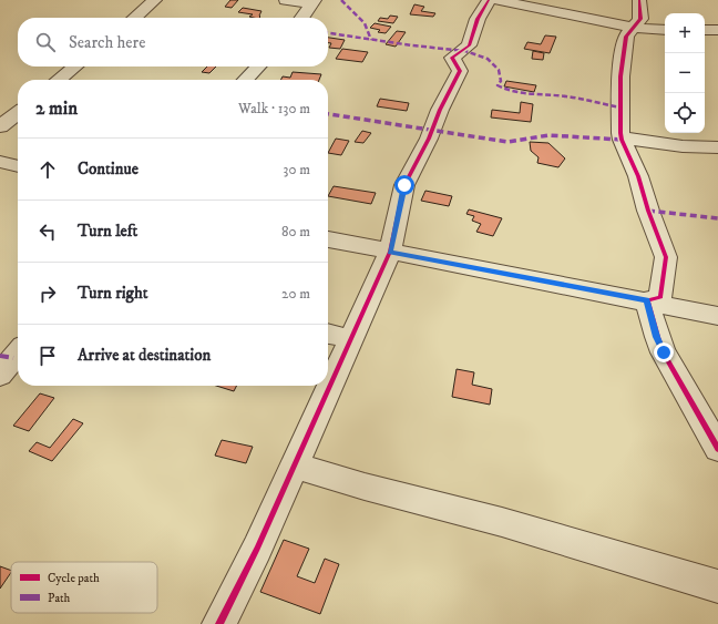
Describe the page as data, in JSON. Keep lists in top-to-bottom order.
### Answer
{
  "legend": ["Cycle path", "Path"],
  "page": {
    "map_buttons": ["+", "−"],
    "search": "Search here",
    "heading": ["2 min", "Walk · 130 m"],
    "list": [
      ["Continue", "30 m"],
      ["Turn left", "80 m"],
      ["Turn right", "20 m"],
      "Arrive at destination"
    ]
  }
}
